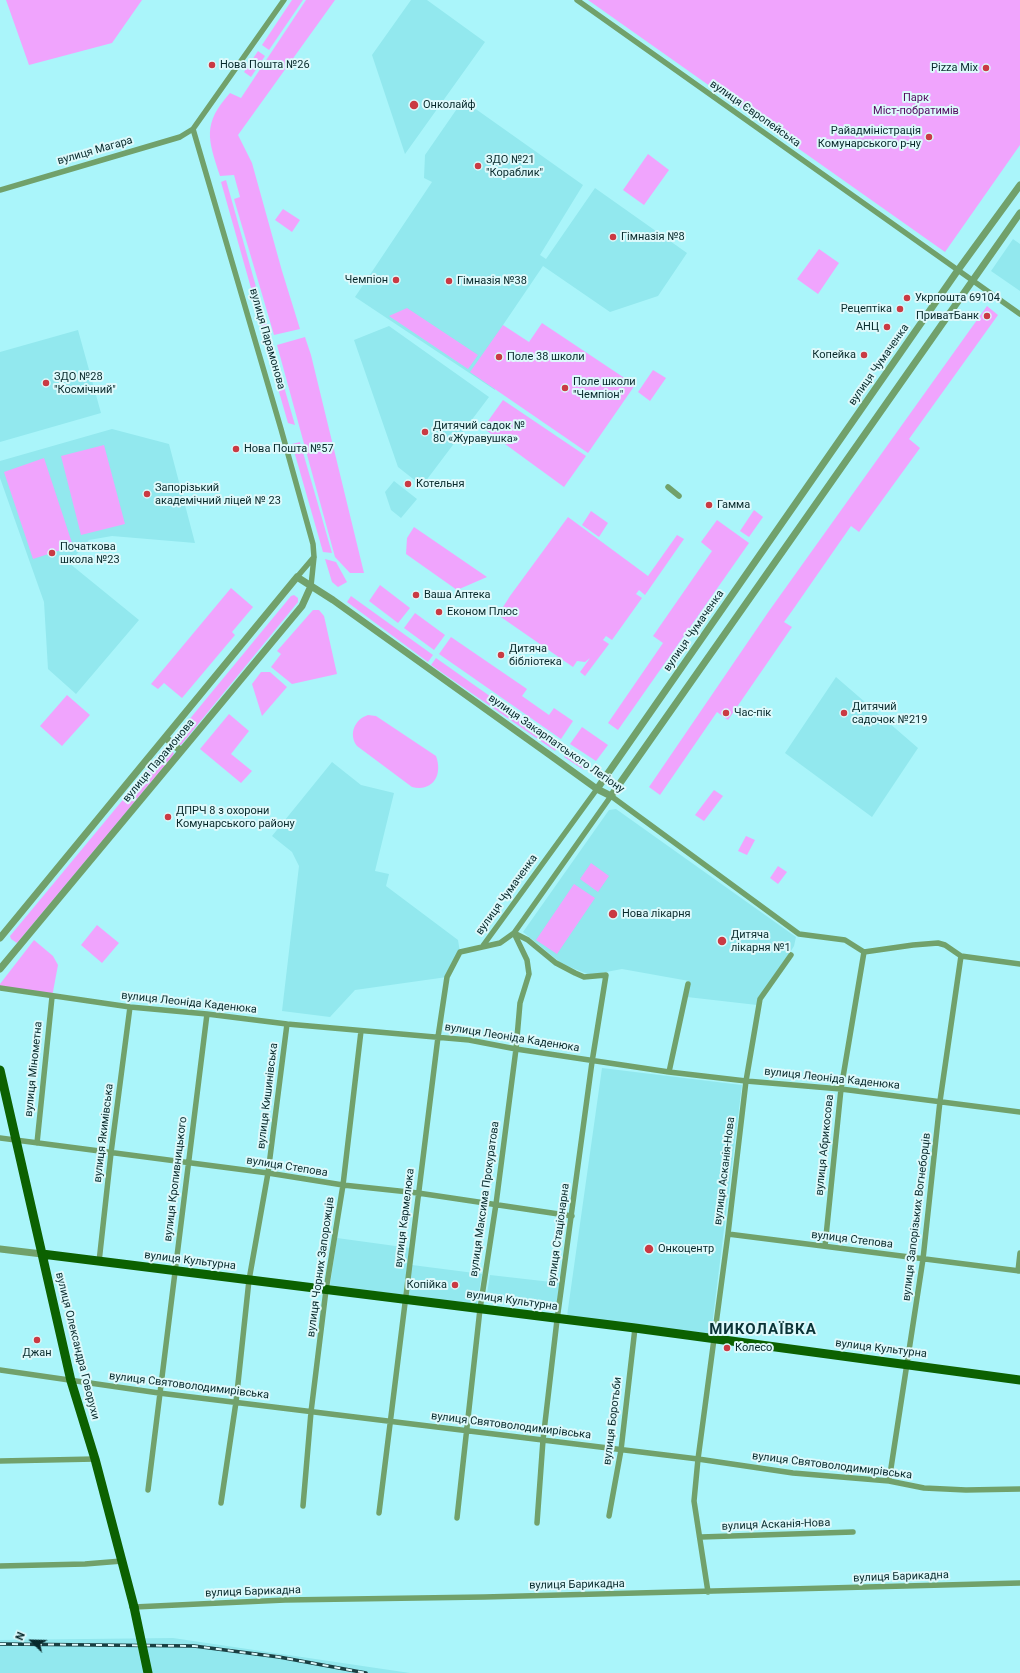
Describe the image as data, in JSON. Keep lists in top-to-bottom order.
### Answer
{
  "streets": {
    "main road": ["вулиця Культурна", "вулиця Олександра Говорухи"],
    "street": [
      "вулиця Європейська",
      "вулиця Магара",
      "вулиця Парамонова",
      "вулиця Чумаченка",
      "вулиця Закарпатського Легіону",
      "вулиця Леоніда Каденюка",
      "вулиця Мінометна",
      "вулиця Кишинівська",
      "вулиця Якимівська",
      "вулиця Абрикосова",
      "вулиця Степова",
      "вулиця Асканія-Нова",
      "вулиця Кропивницького",
      "вулиця Максима Прокуратова",
      "вулиця Запорізьких Вогнеборців",
      "вулиця Кармелюка",
      "вулиця Стаціонарна",
      "вулиця Чорних Запорожців",
      "вулиця Святоволодимирівська",
      "вулиця Боротьби",
      "вулиця Барикадна"
    ]
  },
  "crossings": [
    ["вулиця Європейська", "вулиця Чумаченка"],
    ["вулиця Магара", "вулиця Парамонова"],
    ["вулиця Парамонова", "вулиця Закарпатського Легіону"],
    ["вулиця Чумаченка", "вулиця Закарпатського Легіону"],
    ["вулиця Чумаченка", "вулиця Максима Прокуратова"],
    ["вулиця Чумаченка", "вулиця Кармелюка"],
    ["вулиця Чумаченка", "вулиця Стаціонарна"],
    ["вулиця Закарпатського Легіону", "вулиця Абрикосова"],
    ["вулиця Леоніда Каденюка", "вулиця Мінометна"],
    ["вулиця Леоніда Каденюка", "вулиця Кишинівська"],
    ["вулиця Леоніда Каденюка", "вулиця Якимівська"],
    ["вулиця Леоніда Каденюка", "вулиця Абрикосова"],
    ["вулиця Леоніда Каденюка", "вулиця Асканія-Нова"],
    ["вулиця Леоніда Каденюка", "вулиця Кропивницького"],
    ["вулиця Леоніда Каденюка", "вулиця Максима Прокуратова"],
    ["вулиця Леоніда Каденюка", "вулиця Запорізьких Вогнеборців"],
    ["вулиця Леоніда Каденюка", "вулиця Кармелюка"],
    ["вулиця Леоніда Каденюка", "вулиця Стаціонарна"],
    ["вулиця Леоніда Каденюка", "вулиця Чорних Запорожців"],
    ["вулиця Мінометна", "вулиця Степова"],
    ["вулиця Кишинівська", "вулиця Степова"],
    ["вулиця Кишинівська", "вулиця Культурна"],
    ["вулиця Кишинівська", "вулиця Святоволодимирівська"],
    ["вулиця Якимівська", "вулиця Степова"],
    ["вулиця Якимівська", "вулиця Культурна"],
    ["вулиця Абрикосова", "вулиця Степова"],
    ["вулиця Степова", "вулиця Асканія-Нова"],
    ["вулиця Степова", "вулиця Кропивницького"],
    ["вулиця Степова", "вулиця Максима Прокуратова"],
    ["вулиця Степова", "вулиця Запорізьких Вогнеборців"],
    ["вулиця Степова", "вулиця Кармелюка"],
    ["вулиця Степова", "вулиця Стаціонарна"],
    ["вулиця Степова", "вулиця Чорних Запорожців"],
    ["вулиця Степова", "вулиця Олександра Говорухи"],
    ["вулиця Асканія-Нова", "вулиця Культурна"],
    ["вулиця Асканія-Нова", "вулиця Святоволодимирівська"],
    ["вулиця Асканія-Нова", "вулиця Барикадна"],
    ["вулиця Кропивницького", "вулиця Культурна"],
    ["вулиця Кропивницького", "вулиця Святоволодимирівська"],
    ["вулиця Максима Прокуратова", "вулиця Стаціонарна"],
    ["вулиця Максима Прокуратова", "вулиця Культурна"],
    ["вулиця Максима Прокуратова", "вулиця Святоволодимирівська"],
    ["вулиця Запорізьких Вогнеборців", "вулиця Культурна"],
    ["вулиця Запорізьких Вогнеборців", "вулиця Святоволодимирівська"],
    ["вулиця Кармелюка", "вулиця Культурна"],
    ["вулиця Кармелюка", "вулиця Святоволодимирівська"],
    ["вулиця Стаціонарна", "вулиця Культурна"],
    ["вулиця Стаціонарна", "вулиця Святоволодимирівська"],
    ["вулиця Культурна", "вулиця Чорних Запорожців"],
    ["вулиця Культурна", "вулиця Олександра Говорухи"],
    ["вулиця Культурна", "вулиця Боротьби"],
    ["вулиця Чорних Запорожців", "вулиця Святоволодимирівська"],
    ["вулиця Олександра Говорухи", "вулиця Святоволодимирівська"],
    ["вулиця Олександра Говорухи", "вулиця Барикадна"],
    ["вулиця Святоволодимирівська", "вулиця Боротьби"]
  ],
  "districts": ["МИКОЛАЇВКА"],
  "parks": ["Парк Міст-побратимів"],
  "places": [
    "Нова Пошта №26",
    "Pizza Mix",
    "Онколайф",
    "Райадміністрація Комунарського р-ну",
    "ЗДО №21 \"Кораблик\"",
    "Гімназія №8",
    "Чемпіон",
    "Гімназія №38",
    "Укрпошта 69104",
    "Рецептіка",
    "ПриватБанк",
    "АНЦ",
    "Копейка",
    "Поле 38 школи",
    "ЗДО №28 \"Космічний\"",
    "Поле школи \"Чемпіон\"",
    "Дитячий садок № 80 «Журавушка»",
    "Нова Пошта №57",
    "Котельня",
    "Запорізький академічний ліцей № 23",
    "Гамма",
    "Початкова школа №23",
    "Ваша Аптека",
    "Економ Плюс",
    "Дитяча бібліотека",
    "Час-пік",
    "Дитячий садочок №219",
    "ДПРЧ 8 з охорони Комунарського району",
    "Нова лікарня",
    "Дитяча лікарня №1",
    "Онкоцентр",
    "Копійка",
    "Джан",
    "Колесо"
  ],
  "north": "top left"
}
